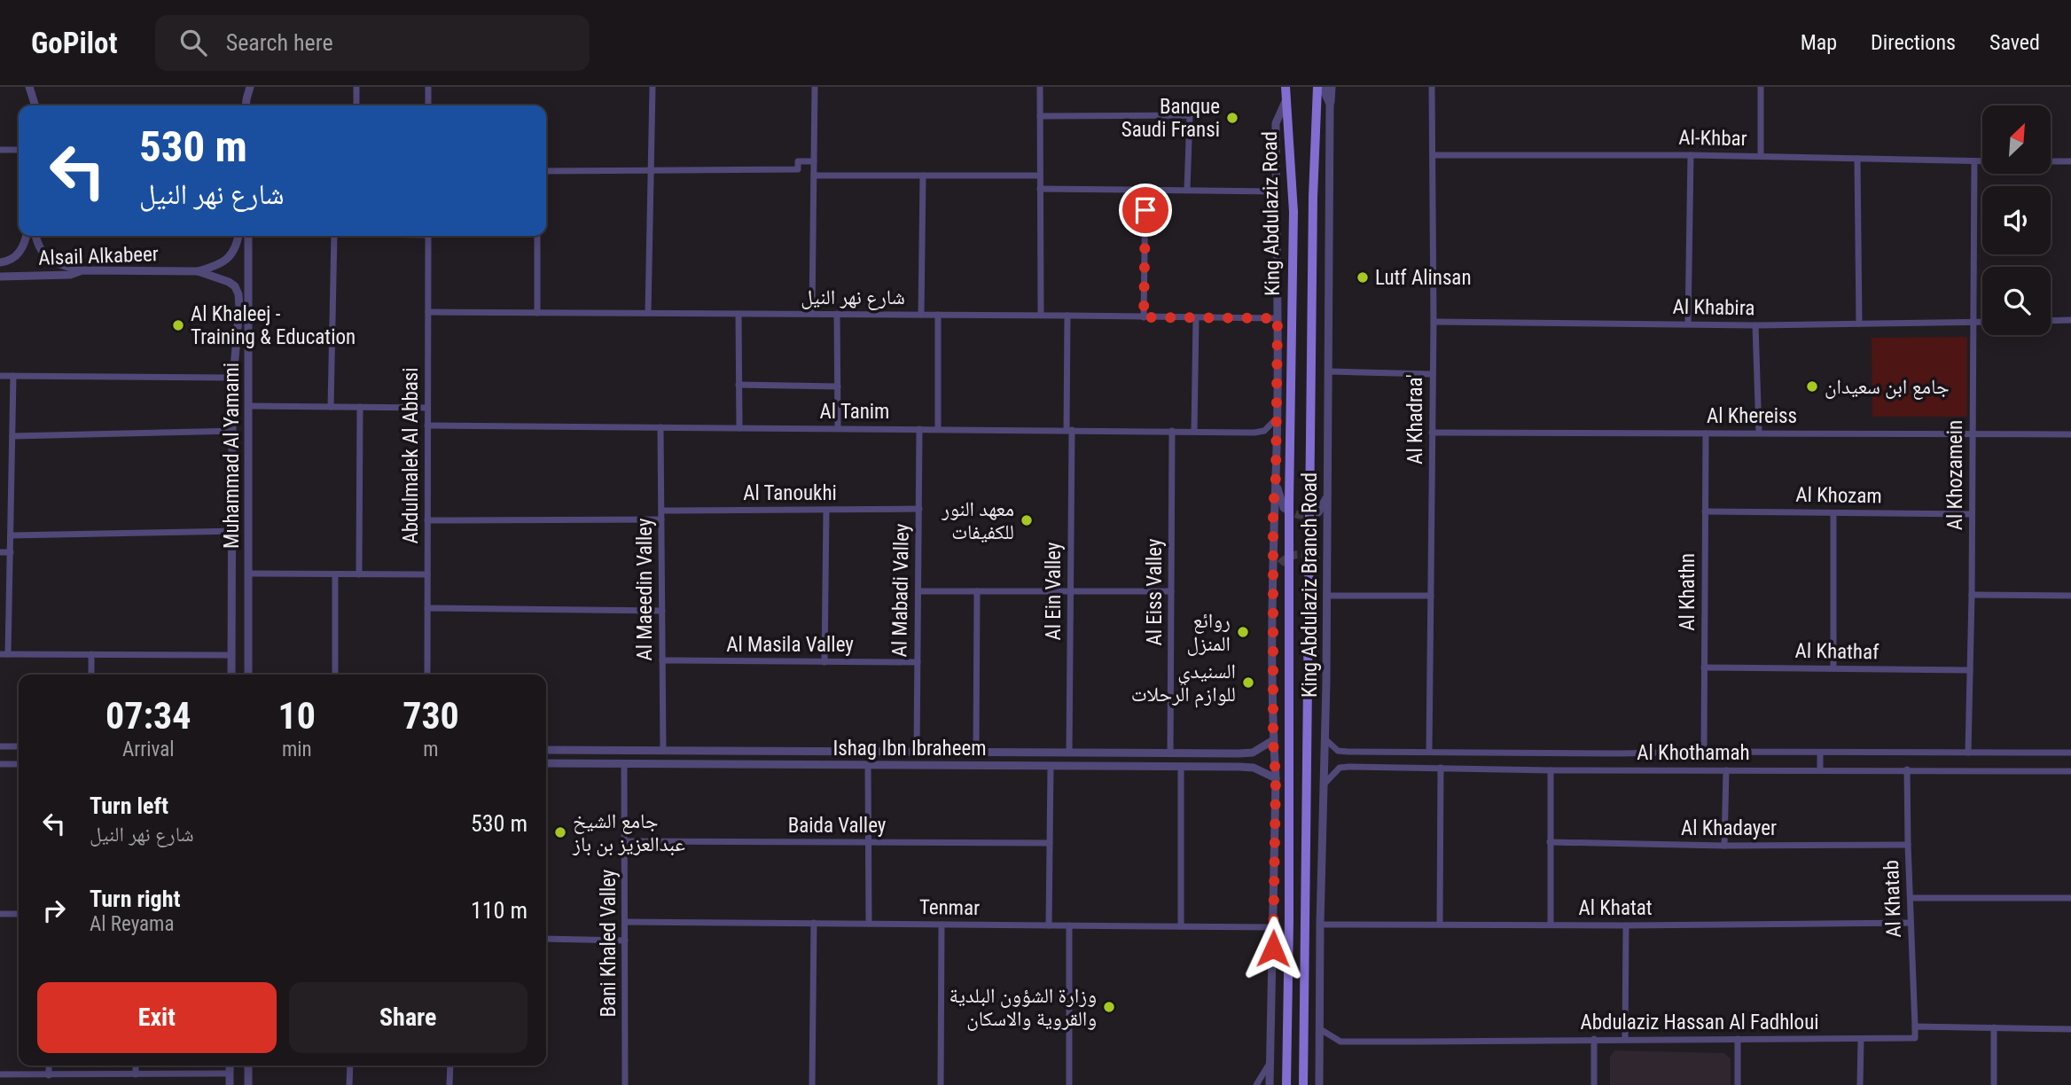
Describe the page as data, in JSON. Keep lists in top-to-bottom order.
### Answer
{
  "streets": {
    "main road": ["King Abdulaziz Road"],
    "street": [
      "Al-Khbar",
      "Alsail Alkabeer",
      "شارع نهر النيل",
      "Al Khabira",
      "Al Tanim",
      "Al Khereiss",
      "Al Khadraa'",
      "Muhammad Al Yamami",
      "Abdulmalek Al Abbasi",
      "Al Khozamein",
      "Al Tanoukhi",
      "Al Khozam",
      "King Abdulaziz Branch Road",
      "Al Maeedin Valley",
      "Al Mabadi Valley",
      "Al Ein Valley",
      "Al Eiss Valley",
      "Al Khathn",
      "Al Masila Valley",
      "Al Khathaf",
      "Ishag Ibn Ibraheem",
      "Al Khothamah",
      "Baida Valley",
      "Al Khadayer",
      "Al Khatab",
      "Tenmar",
      "Al Khatat",
      "Bani Khaled Valley",
      "Abdulaziz Hassan Al Fadhloui"
    ]
  },
  "crossings": [
    ["Al-Khbar", "Al Khadraa'"],
    ["Al-Khbar", "Al Khozamein"],
    ["King Abdulaziz Road", "King Abdulaziz Branch Road"],
    ["Alsail Alkabeer", "Muhammad Al Yamami"],
    ["شارع نهر النيل", "Abdulmalek Al Abbasi"],
    ["شارع نهر النيل", "King Abdulaziz Branch Road"],
    ["شارع نهر النيل", "Al Ein Valley"],
    ["Al Khabira", "Al Khadraa'"],
    ["Al Khabira", "Al Khozamein"],
    ["Al Tanim", "Abdulmalek Al Abbasi"],
    ["Al Tanim", "King Abdulaziz Branch Road"],
    ["Al Tanim", "Al Maeedin Valley"],
    ["Al Tanim", "Al Mabadi Valley"],
    ["Al Tanim", "Al Ein Valley"],
    ["Al Tanim", "Al Eiss Valley"],
    ["Al Khereiss", "Al Khadraa'"],
    ["Al Khereiss", "Al Khozamein"],
    ["Al Khereiss", "Al Khathn"],
    ["Al Khadraa'", "Al Khothamah"],
    ["Al Khozamein", "Al Khozam"],
    ["Al Khozamein", "Al Khathaf"],
    ["Al Khozamein", "Al Khothamah"],
    ["Al Tanoukhi", "Al Maeedin Valley"],
    ["Al Tanoukhi", "Al Mabadi Valley"],
    ["Al Khozam", "Al Khathn"],
    ["King Abdulaziz Branch Road", "Ishag Ibn Ibraheem"],
    ["King Abdulaziz Branch Road", "Al Khothamah"],
    ["King Abdulaziz Branch Road", "Tenmar"],
    ["King Abdulaziz Branch Road", "Al Khatat"],
    ["King Abdulaziz Branch Road", "Abdulaziz Hassan Al Fadhloui"],
    ["Al Maeedin Valley", "Al Masila Valley"],
    ["Al Maeedin Valley", "Ishag Ibn Ibraheem"],
    ["Al Mabadi Valley", "Al Masila Valley"],
    ["Al Mabadi Valley", "Ishag Ibn Ibraheem"],
    ["Al Ein Valley", "Ishag Ibn Ibraheem"],
    ["Al Eiss Valley", "Ishag Ibn Ibraheem"],
    ["Al Khathn", "Al Khathaf"],
    ["Al Khathn", "Al Khothamah"],
    ["Ishag Ibn Ibraheem", "Bani Khaled Valley"],
    ["Al Khothamah", "Al Khatab"],
    ["Baida Valley", "Bani Khaled Valley"],
    ["Al Khadayer", "Al Khatab"],
    ["Al Khatab", "Al Khatat"],
    ["Al Khatab", "Abdulaziz Hassan Al Fadhloui"],
    ["Tenmar", "Bani Khaled Valley"]
  ],
  "places": [
    "Banque Saudi Fransi",
    "Lutf Alinsan",
    "Al Khaleej - Training & Education",
    "جامع ابن سعيدان",
    "معهد النور للكفيفات",
    "روائع المنزل",
    "السنيدي للوازم الرحلات",
    "جامع الشيخ عبدالعزيز بن باز",
    "وزارة الشؤون البلدية والقروية والاسكان"
  ],
  "north": "top right",
  "page": {
    "header": "GoPilot",
    "search": "Search here",
    "nav": ["Map", "Directions", "Saved"],
    "turn": ["530 m", "شارع نهر النيل"],
    "eta": [
      "07:34",
      "Arrival",
      "10",
      "min",
      "730",
      "m"
    ],
    "list": [
      {
        "name": "Turn left",
        "note": "شارع نهر النيل",
        "value": "530 m"
      },
      {
        "name": "Turn right",
        "note": "Al Reyama",
        "value": "110 m"
      }
    ],
    "buttons": ["Exit", "Share"]
  }
}
